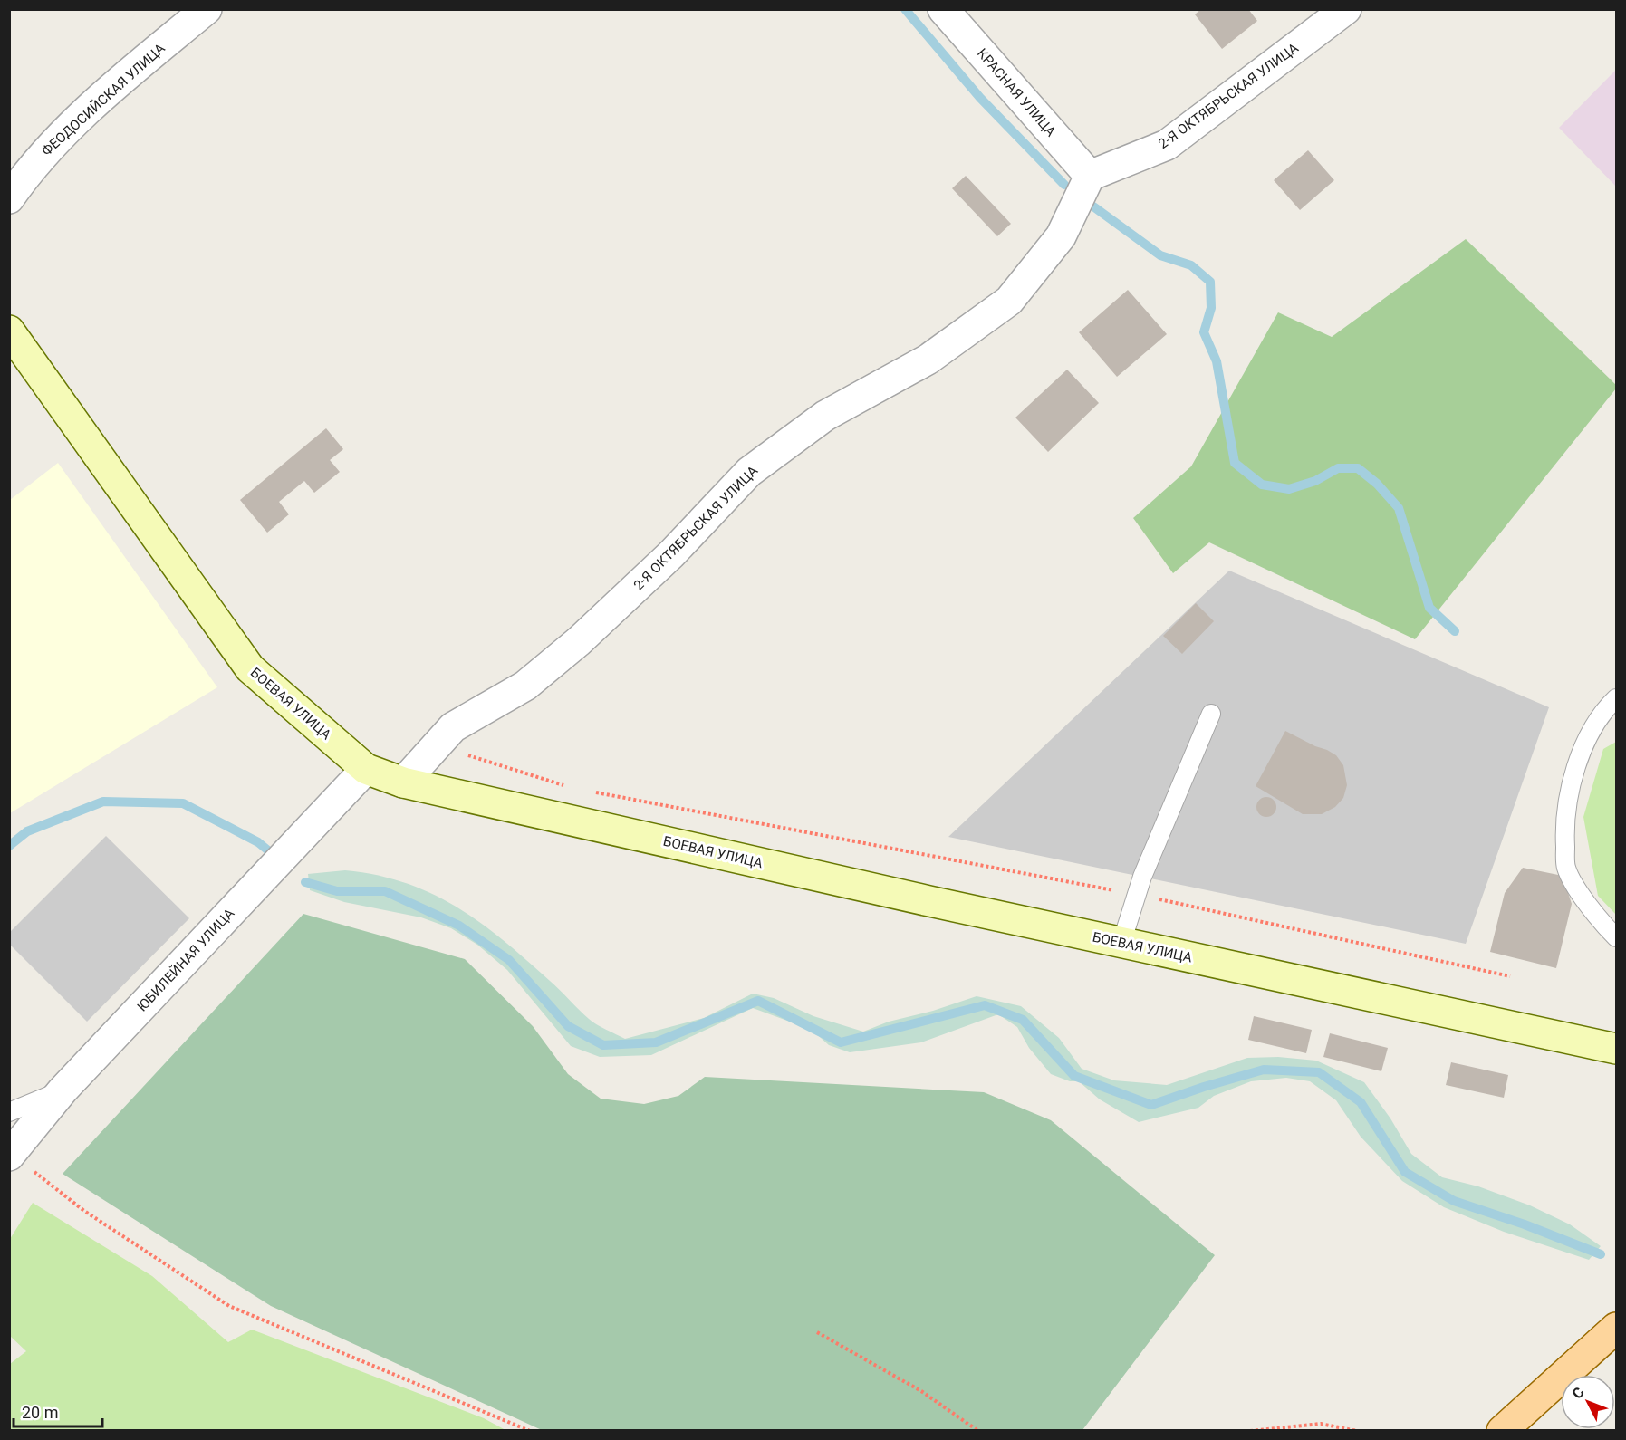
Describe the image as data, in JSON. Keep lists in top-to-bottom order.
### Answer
{
  "streets": {
    "street": [
      "КРАСНАЯ УЛИЦА",
      "2-Я ОКТЯБРЬСКАЯ УЛИЦА",
      "ФЕОДОСИЙСКАЯ УЛИЦА",
      "БОЕВАЯ УЛИЦА",
      "ЮБИЛЕЙНАЯ УЛИЦА"
    ]
  },
  "crossings": [
    ["КРАСНАЯ УЛИЦА", "2-Я ОКТЯБРЬСКАЯ УЛИЦА"],
    ["2-Я ОКТЯБРЬСКАЯ УЛИЦА", "БОЕВАЯ УЛИЦА"],
    ["БОЕВАЯ УЛИЦА", "ЮБИЛЕЙНАЯ УЛИЦА"]
  ],
  "scale_bar": "20 m",
  "north": "top left"
}
